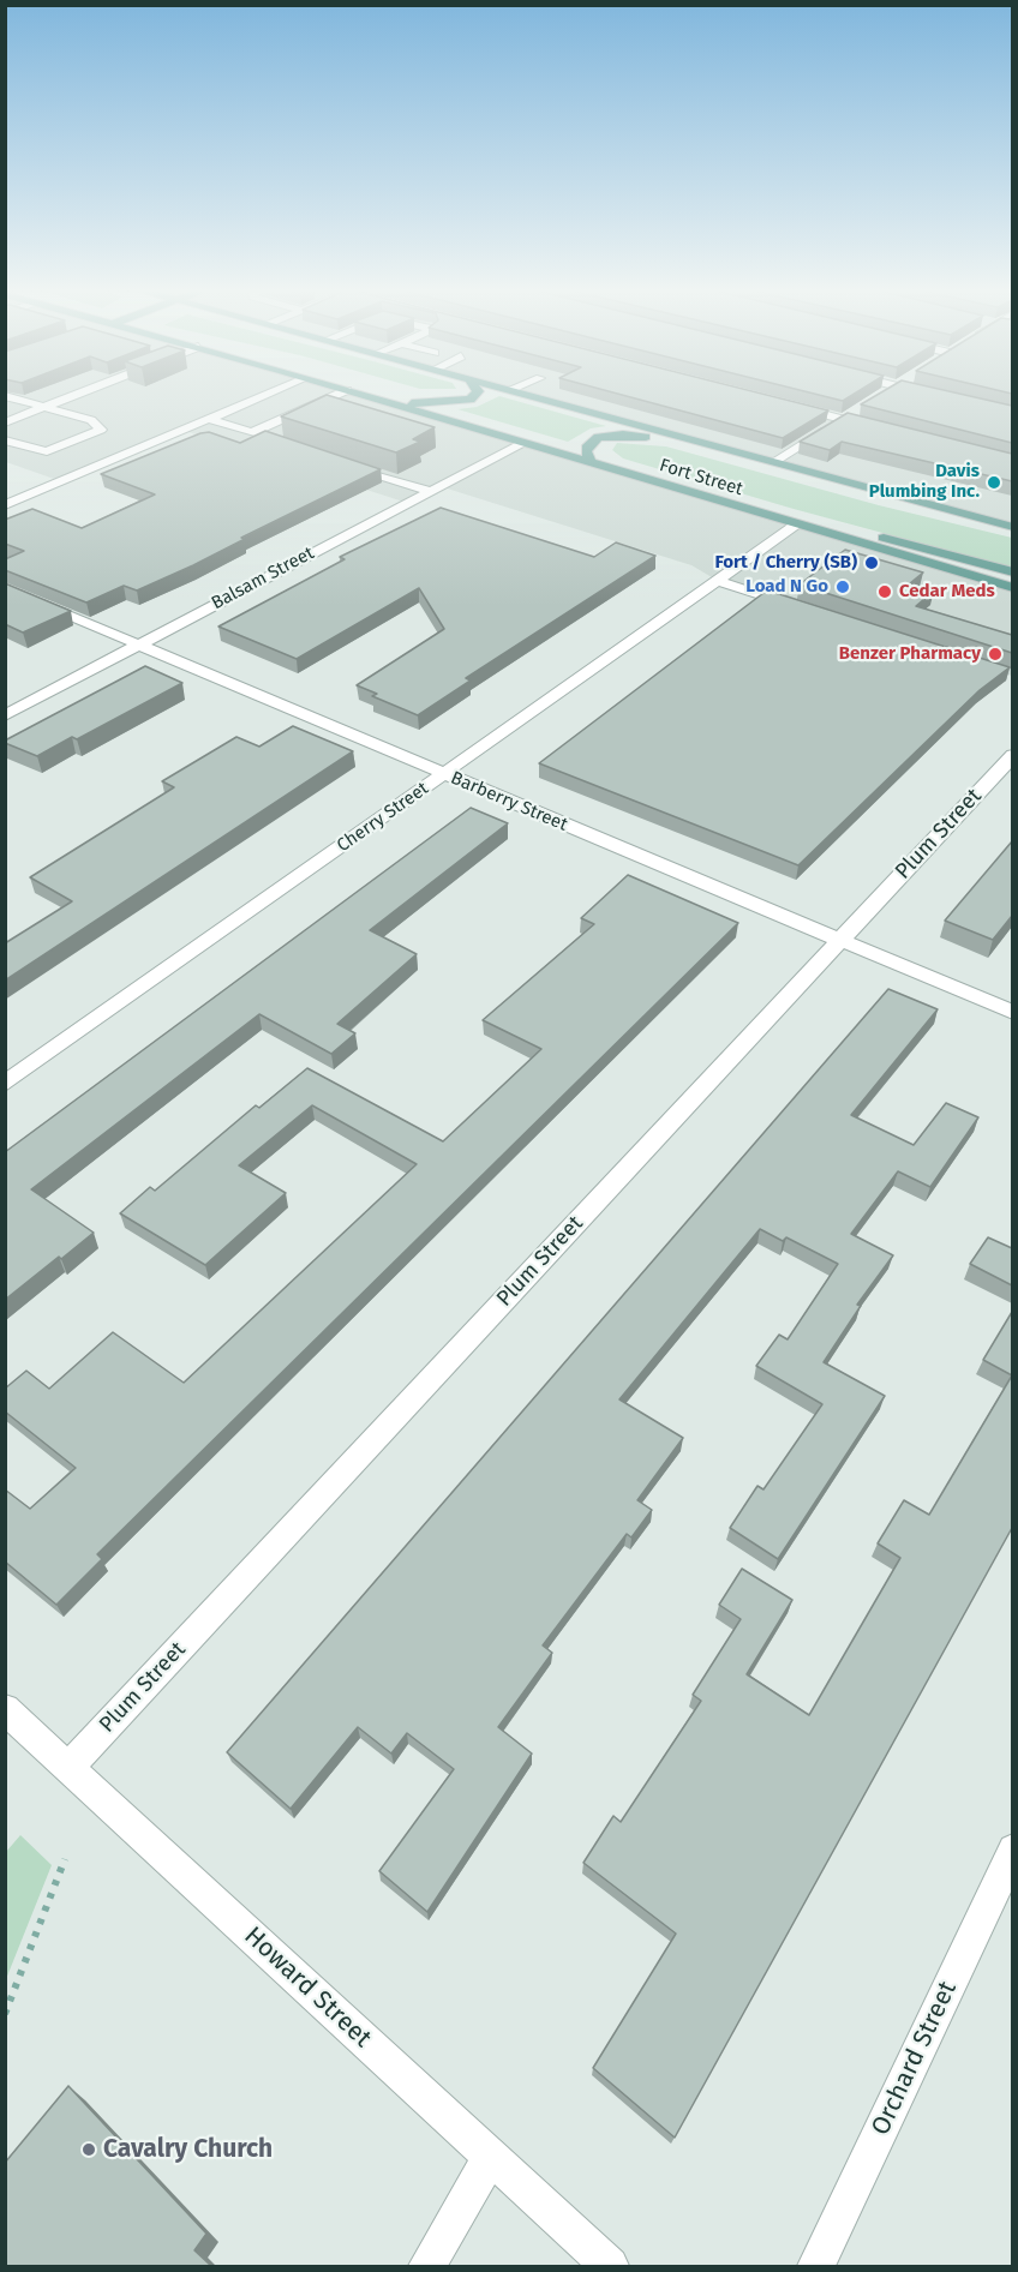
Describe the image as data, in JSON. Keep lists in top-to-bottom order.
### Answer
{
  "streets": {
    "main road": ["Fort Street"],
    "street": [
      "Balsam Street",
      "Barberry Street",
      "Cherry Street",
      "Plum Street",
      "Howard Street",
      "Orchard Street"
    ]
  },
  "crossings": [
    ["Fort Street", "Balsam Street"],
    ["Fort Street", "Cherry Street"],
    ["Balsam Street", "Barberry Street"],
    ["Barberry Street", "Cherry Street"],
    ["Barberry Street", "Plum Street"],
    ["Plum Street", "Howard Street"]
  ],
  "places": [
    "Davis Plumbing Inc.",
    "Fort / Cherry (SB)",
    "Load N Go",
    "Cedar Meds",
    "Benzer Pharmacy",
    "Cavalry Church"
  ]
}
